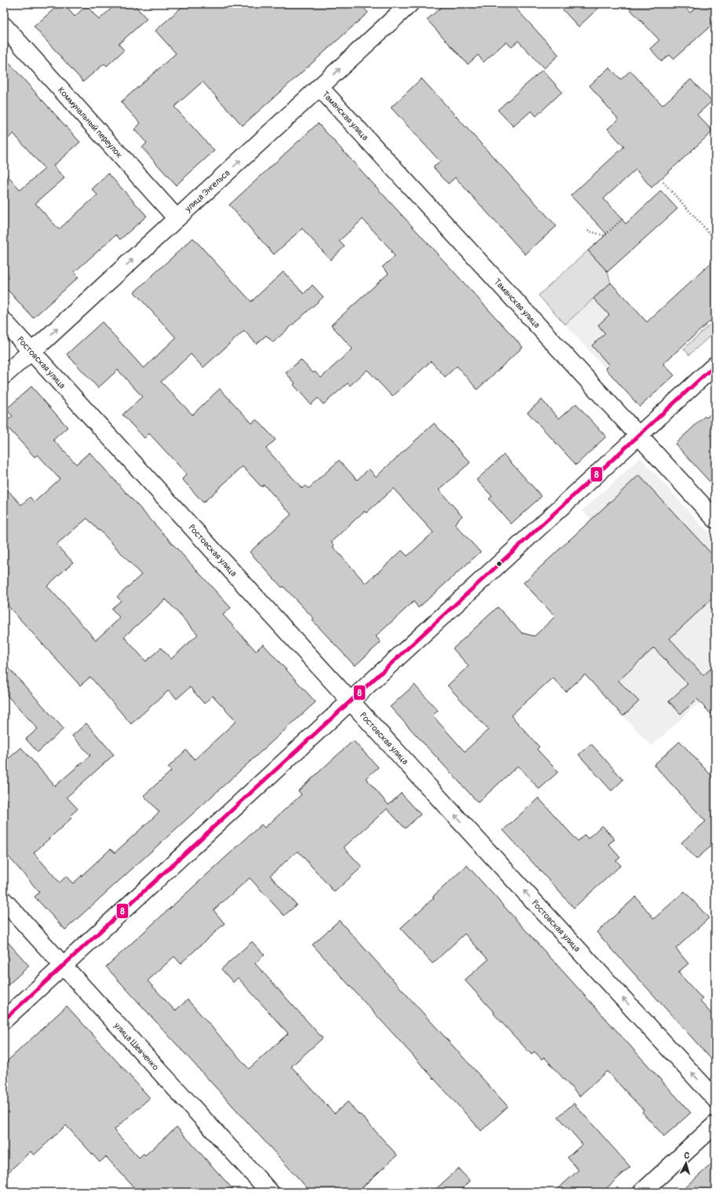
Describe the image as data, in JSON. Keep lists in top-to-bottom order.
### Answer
{
  "streets": {
    "street": [
      "Таманская улица",
      "Коммунальный переулок",
      "улица Энгельса",
      "Ростовская улица",
      "улица Шевченко"
    ]
  },
  "crossings": [
    ["Таманская улица", "улица Энгельса"],
    ["Коммунальный переулок", "улица Энгельса"],
    ["улица Энгельса", "Ростовская улица"]
  ],
  "one_way": ["улица Энгельса", "Ростовская улица"],
  "lines": ["transit line 8"],
  "north": "top"
}
